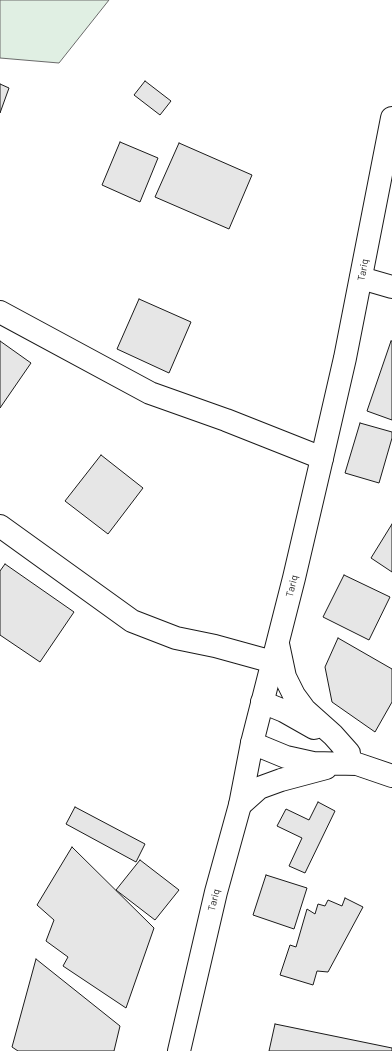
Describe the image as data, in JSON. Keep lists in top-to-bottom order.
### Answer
{
  "streets": {
    "street": ["Tariq"]
  }
}
